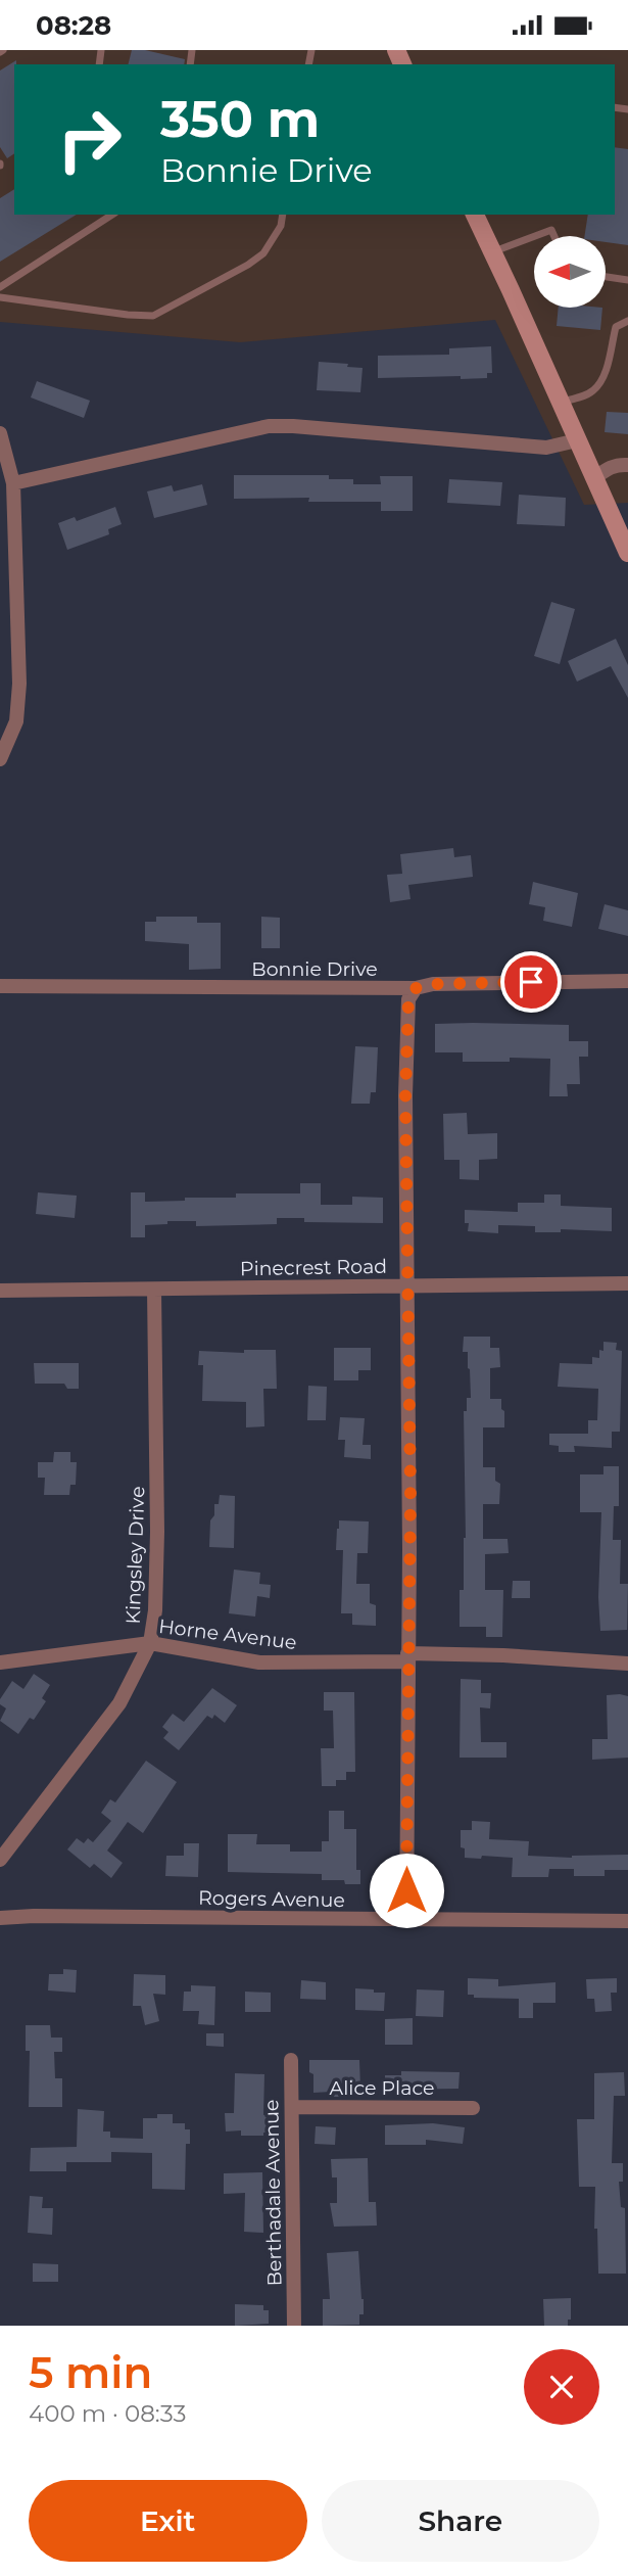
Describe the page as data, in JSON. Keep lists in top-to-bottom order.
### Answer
{
  "streets": {
    "street": [
      "Bonnie Drive",
      "Pinecrest Road",
      "Kingsley Drive",
      "Horne Avenue",
      "Rogers Avenue",
      "Alice Place",
      "Berthadale Avenue"
    ]
  },
  "crossings": [
    ["Pinecrest Road", "Kingsley Drive"],
    ["Kingsley Drive", "Horne Avenue"],
    ["Alice Place", "Berthadale Avenue"]
  ],
  "north": "left",
  "page": {
    "status": "08:28",
    "turn": ["350 m", "Bonnie Drive"],
    "heading": ["5 min", "400 m · 08:33"],
    "buttons": ["Exit", "Share"]
  }
}
